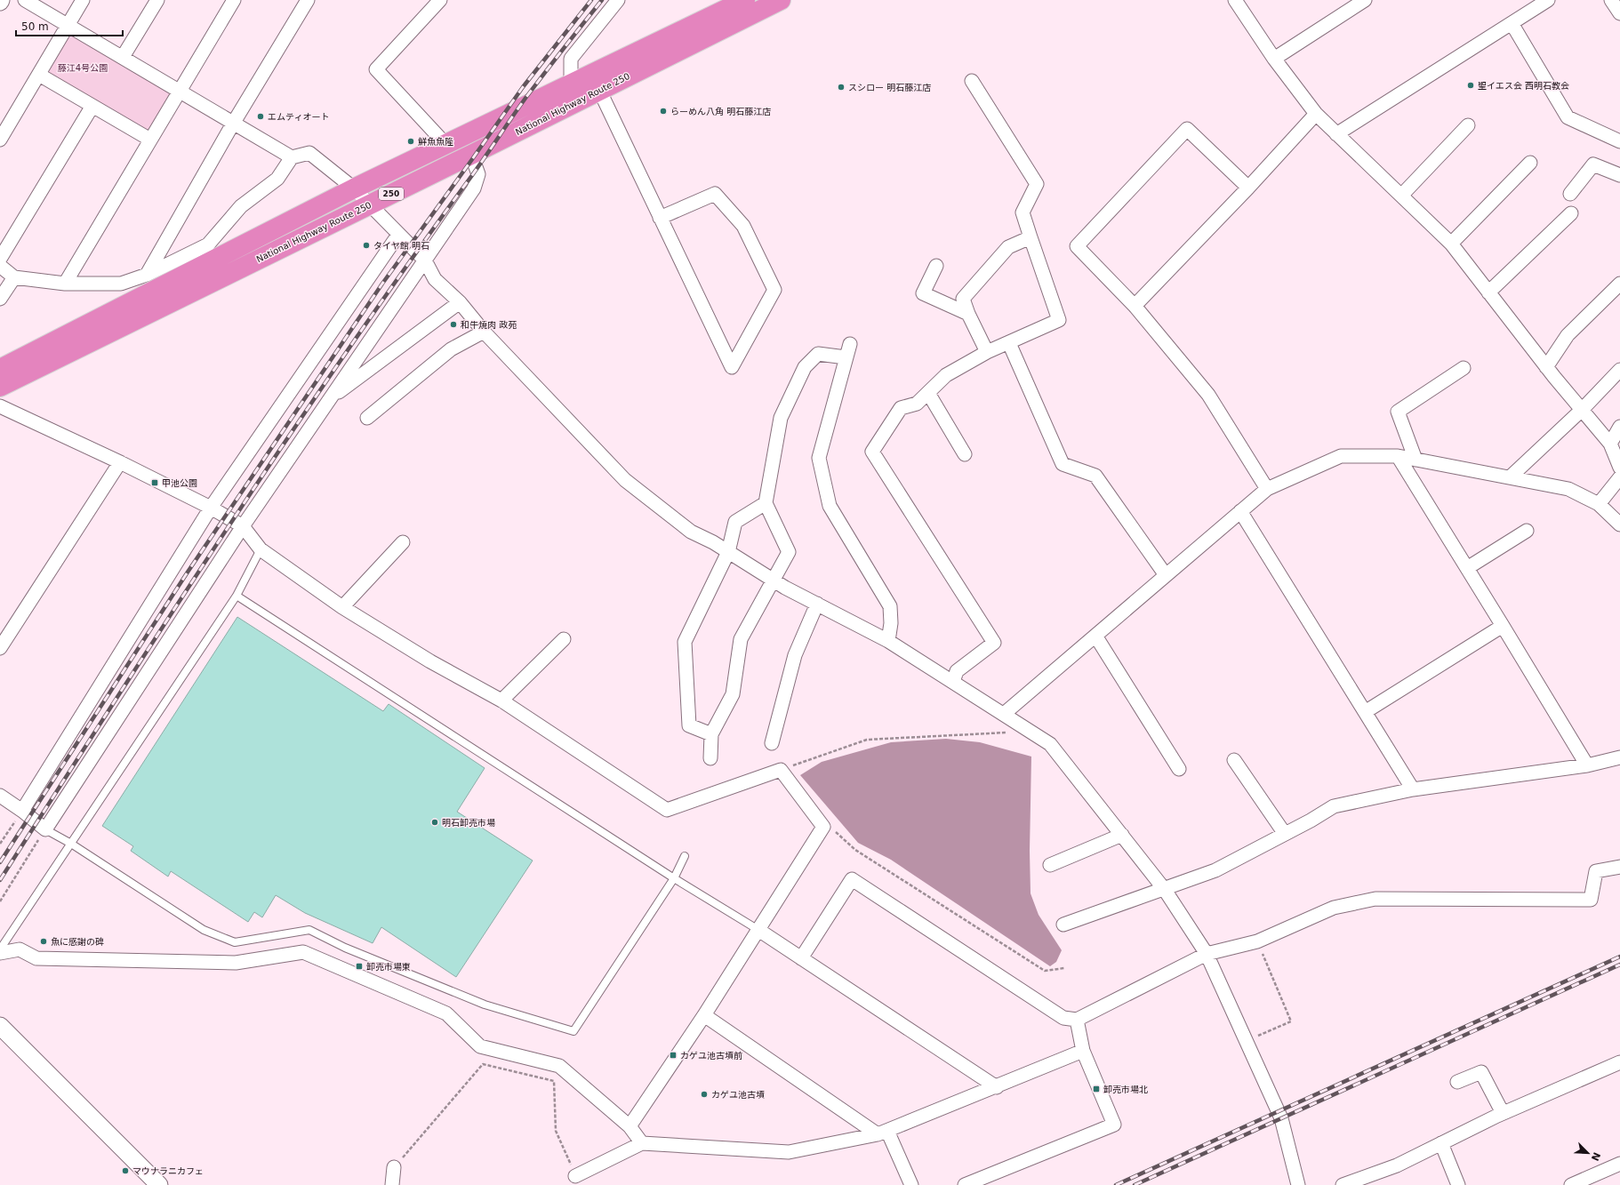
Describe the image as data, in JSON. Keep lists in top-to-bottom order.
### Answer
{
  "streets": {
    "highway": ["National Highway Route 250", "250"]
  },
  "parks": ["藤江4号公園"],
  "places": {
    "other": [
      "聖イエス会 西明石教会",
      "スシロー 明石藤江店",
      "らーめん八角 明石藤江店",
      "エムティオート",
      "鮮魚魚隆",
      "タイヤ館 明石",
      "和牛焼肉 政苑",
      "明石卸売市場",
      "魚に感謝の碑",
      "カゲユ池古墳",
      "マウナラニカフェ"
    ],
    "transit": [
      "甲池公園",
      "卸売市場東",
      "カゲユ池古墳前",
      "卸売市場北"
    ]
  },
  "scale_bar": "50 m",
  "north": "bottom right"
}
